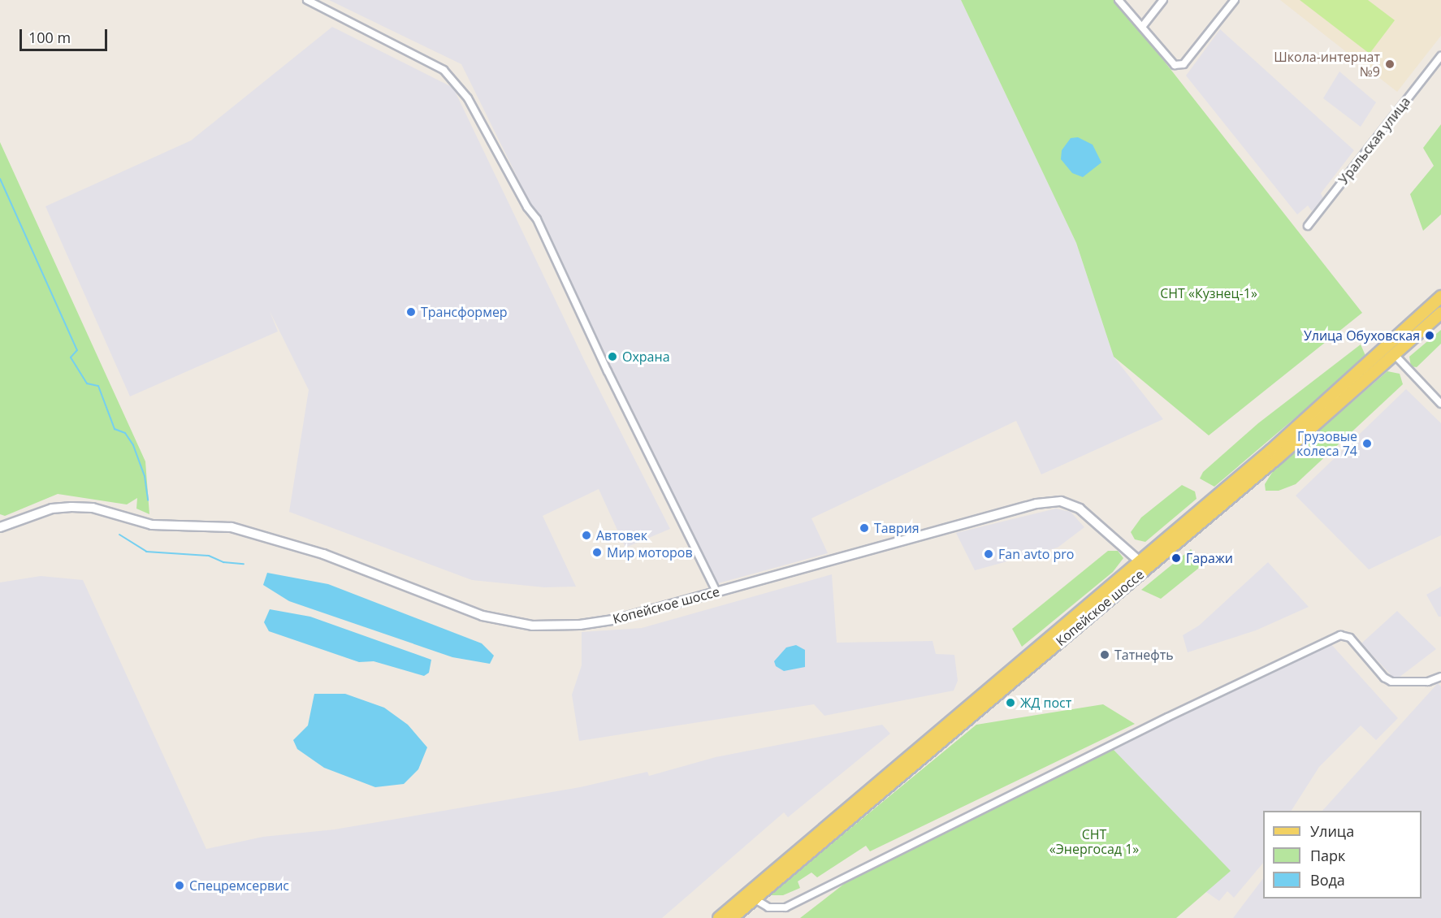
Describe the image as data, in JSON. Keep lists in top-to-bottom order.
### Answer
{
  "streets": {
    "main road": ["Копейское шоссе"],
    "street": ["Уральская улица"]
  },
  "parks": ["СНТ «Кузнец-1»", "СНТ «Энергосад 1»"],
  "places": [
    "Школа-интернат №9",
    "Трансформер",
    "Улица Обуховская",
    "Охрана",
    "Грузовые колеса 74",
    "Таврия",
    "Автовек",
    "Мир моторов",
    "Fan avto pro",
    "Гаражи",
    "Татнефть",
    "ЖД пост",
    "Спецремсервис"
  ],
  "legend": ["Улица", "Парк", "Вода"],
  "scale_bar": "100 m"
}
